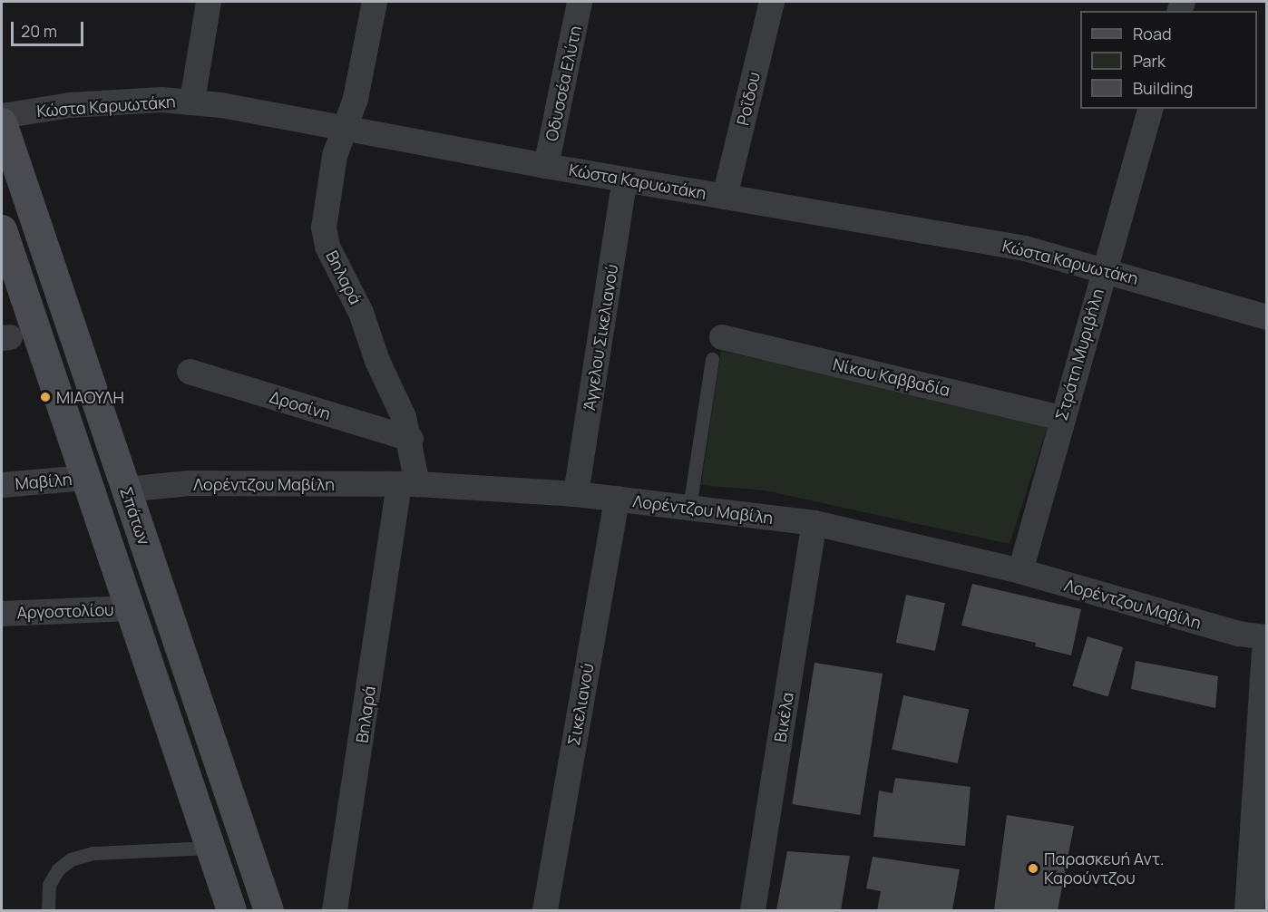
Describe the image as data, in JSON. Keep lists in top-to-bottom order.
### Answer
{
  "streets": {
    "main road": ["Σπάτων"],
    "street": [
      "Οδυσσέα Ελύτη",
      "Ροΐδου",
      "Κώστα Καρυωτάκη",
      "Βηλαρά",
      "Άγγελου Σικελιανού",
      "Στράτη Μυριβήλη",
      "Νίκου Καββαδία",
      "Δροσίνη",
      "Μαβίλη",
      "Λορέντζου Μαβίλη",
      "Αργοστολίου",
      "Σικελιανού",
      "Βικέλα"
    ]
  },
  "crossings": [
    ["Οδυσσέα Ελύτη", "Κώστα Καρυωτάκη"],
    ["Ροΐδου", "Κώστα Καρυωτάκη"],
    ["Κώστα Καρυωτάκη", "Βηλαρά"],
    ["Κώστα Καρυωτάκη", "Άγγελου Σικελιανού"],
    ["Κώστα Καρυωτάκη", "Στράτη Μυριβήλη"],
    ["Βηλαρά", "Δροσίνη"],
    ["Βηλαρά", "Λορέντζου Μαβίλη"],
    ["Άγγελου Σικελιανού", "Λορέντζου Μαβίλη"],
    ["Στράτη Μυριβήλη", "Νίκου Καββαδία"],
    ["Στράτη Μυριβήλη", "Λορέντζου Μαβίλη"],
    ["Μαβίλη", "Σπάτων"],
    ["Λορέντζου Μαβίλη", "Σπάτων"],
    ["Λορέντζου Μαβίλη", "Σικελιανού"],
    ["Λορέντζου Μαβίλη", "Βικέλα"],
    ["Σπάτων", "Αργοστολίου"]
  ],
  "places": ["ΜΙΑΟΥΛΗ", "Παρασκευή Αντ. Καρούντζου"],
  "legend": ["Road", "Park", "Building"],
  "scale_bar": "20 m"
}
